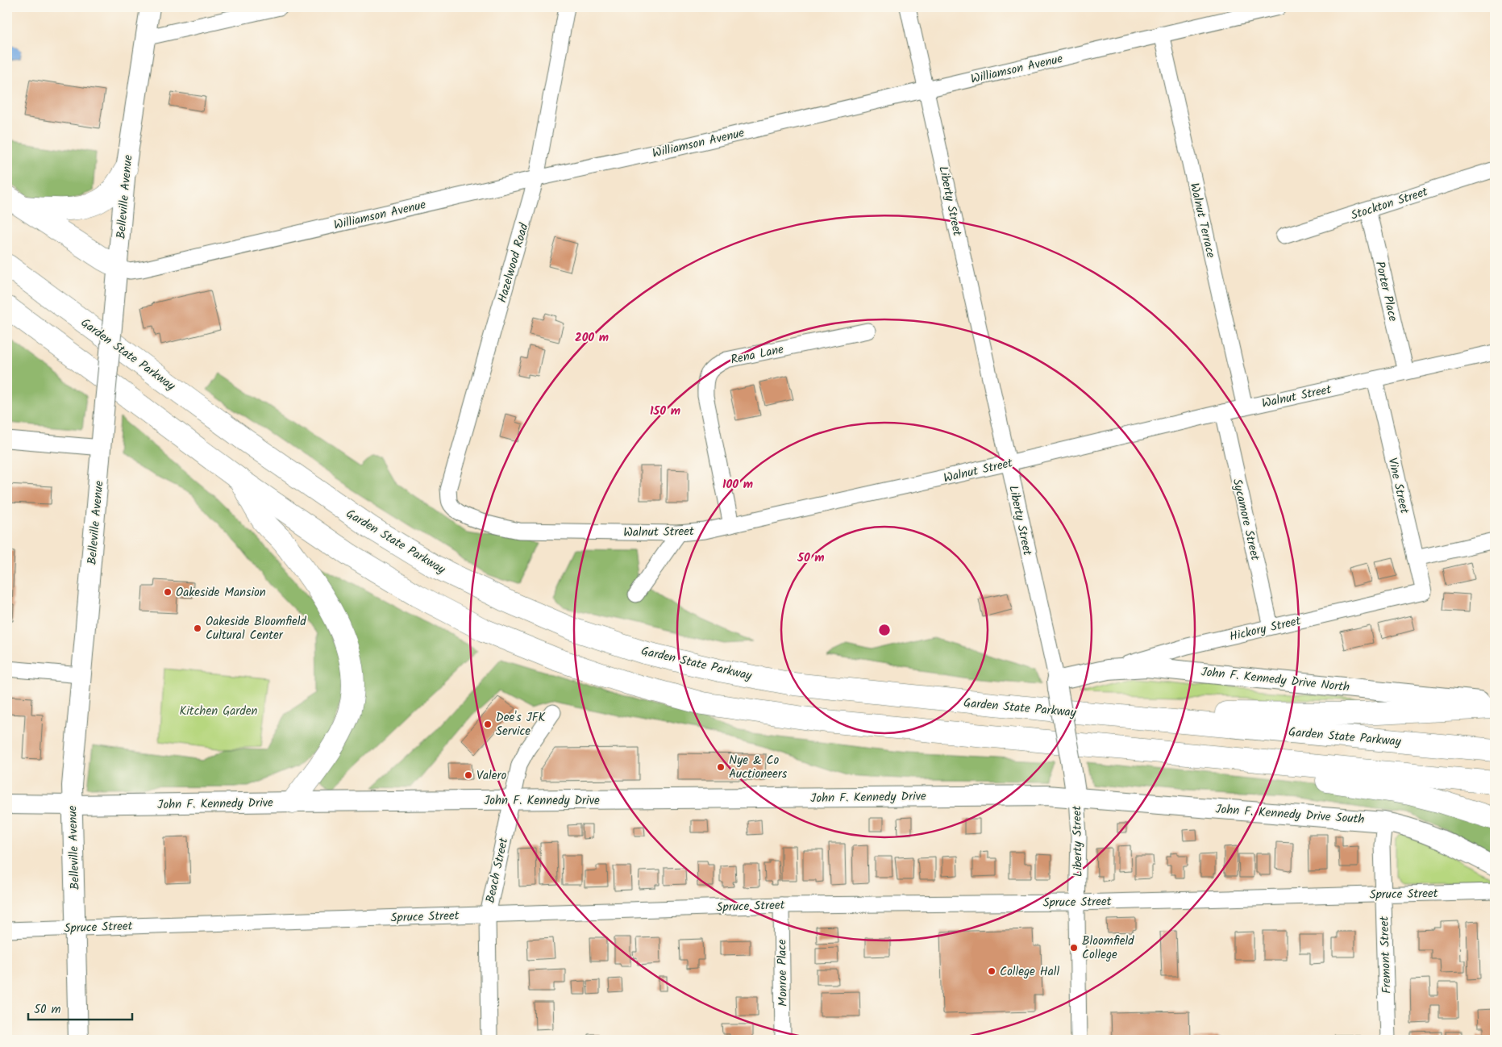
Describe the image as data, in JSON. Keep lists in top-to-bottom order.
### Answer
{
  "streets": {
    "highway": ["Garden State Parkway"],
    "main road": [
      "Belleville Avenue",
      "Liberty Street",
      "John F. Kennedy Drive North",
      "John F. Kennedy Drive",
      "John F. Kennedy Drive South"
    ],
    "street": [
      "Williamson Avenue",
      "Stockton Street",
      "Walnut Terrace",
      "Hazelwood Road",
      "Porter Place",
      "Rena Lane",
      "Walnut Street",
      "Vine Street",
      "Sycamore Street",
      "Hickory Street",
      "Beach Street",
      "Spruce Street",
      "Fremont Street",
      "Monroe Place"
    ]
  },
  "crossings": [
    ["Williamson Avenue", "Belleville Avenue"],
    ["Williamson Avenue", "Liberty Street"],
    ["Williamson Avenue", "Walnut Terrace"],
    ["Williamson Avenue", "Hazelwood Road"],
    ["Belleville Avenue", "John F. Kennedy Drive"],
    ["Belleville Avenue", "Spruce Street"],
    ["Liberty Street", "Walnut Street"],
    ["Liberty Street", "John F. Kennedy Drive North"],
    ["Liberty Street", "John F. Kennedy Drive"],
    ["Liberty Street", "John F. Kennedy Drive South"],
    ["Liberty Street", "Spruce Street"],
    ["Stockton Street", "Porter Place"],
    ["Walnut Terrace", "Walnut Street"],
    ["Hazelwood Road", "Walnut Street"],
    ["Porter Place", "Walnut Street"],
    ["Rena Lane", "Walnut Street"],
    ["Walnut Street", "Vine Street"],
    ["Walnut Street", "Sycamore Street"],
    ["Vine Street", "Hickory Street"],
    ["Sycamore Street", "Hickory Street"],
    ["Hickory Street", "John F. Kennedy Drive North"],
    ["John F. Kennedy Drive", "John F. Kennedy Drive South"],
    ["John F. Kennedy Drive", "Beach Street"],
    ["John F. Kennedy Drive South", "Fremont Street"],
    ["Beach Street", "Spruce Street"],
    ["Spruce Street", "Fremont Street"],
    ["Spruce Street", "Monroe Place"]
  ],
  "parks": ["Kitchen Garden"],
  "places": [
    "Oakeside Mansion",
    "Oakeside Bloomfield Cultural Center",
    "Dee's JFK Service",
    "Nye & Co Auctioneers",
    "Valero",
    "Bloomfield College",
    "College Hall"
  ],
  "scale_bar": "50 m",
  "rings": [
    "200 m",
    "150 m",
    "100 m",
    "50 m"
  ]
}
